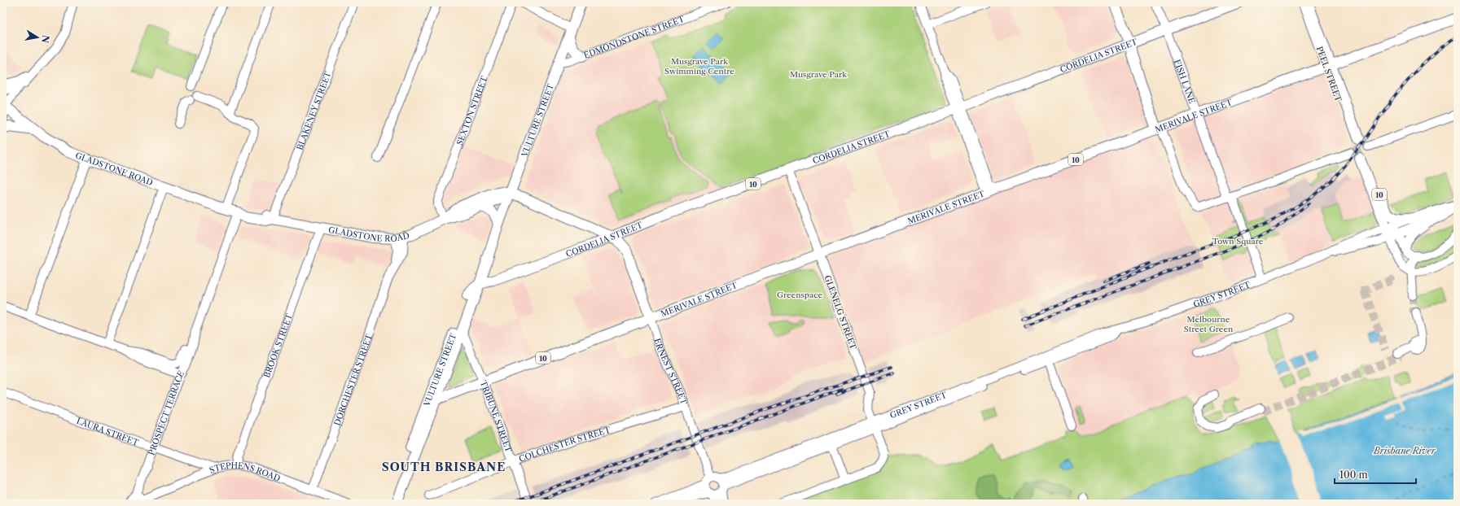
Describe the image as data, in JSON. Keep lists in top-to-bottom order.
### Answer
{
  "streets": {
    "main road": [
      "CORDELIA STREET",
      "PEEL STREET",
      "MERIVALE STREET",
      "VULTURE STREET",
      "10",
      "GLADSTONE ROAD",
      "GREY STREET",
      "ERNEST STREET"
    ],
    "street": [
      "EDMONDSTONE STREET",
      "FISH LANE",
      "BLAKENEY STREET",
      "SEXTON STREET",
      "GLENELG STREET",
      "BROOK STREET",
      "DORCHESTER STREET",
      "PROSPECT TERRACE",
      "TRIBUNE STREET",
      "LAURA STREET",
      "COLCHESTER STREET",
      "STEPHENS ROAD"
    ]
  },
  "crossings": [
    ["EDMONDSTONE STREET", "VULTURE STREET"],
    ["CORDELIA STREET", "FISH LANE"],
    ["CORDELIA STREET", "VULTURE STREET"],
    ["CORDELIA STREET", "GLENELG STREET"],
    ["CORDELIA STREET", "ERNEST STREET"],
    ["PEEL STREET", "MERIVALE STREET"],
    ["FISH LANE", "MERIVALE STREET"],
    ["FISH LANE", "GREY STREET"],
    ["BLAKENEY STREET", "GLADSTONE ROAD"],
    ["SEXTON STREET", "GLADSTONE ROAD"],
    ["MERIVALE STREET", "VULTURE STREET"],
    ["MERIVALE STREET", "GLENELG STREET"],
    ["MERIVALE STREET", "ERNEST STREET"],
    ["MERIVALE STREET", "TRIBUNE STREET"],
    ["VULTURE STREET", "GLADSTONE ROAD"],
    ["VULTURE STREET", "ERNEST STREET"],
    ["VULTURE STREET", "TRIBUNE STREET"],
    ["10", "GREY STREET"],
    ["GLADSTONE ROAD", "BROOK STREET"],
    ["GLADSTONE ROAD", "ERNEST STREET"],
    ["GLADSTONE ROAD", "DORCHESTER STREET"],
    ["GLADSTONE ROAD", "PROSPECT TERRACE"],
    ["GREY STREET", "GLENELG STREET"],
    ["GREY STREET", "ERNEST STREET"],
    ["BROOK STREET", "STEPHENS ROAD"],
    ["ERNEST STREET", "COLCHESTER STREET"],
    ["DORCHESTER STREET", "STEPHENS ROAD"],
    ["PROSPECT TERRACE", "LAURA STREET"],
    ["PROSPECT TERRACE", "STEPHENS ROAD"],
    ["TRIBUNE STREET", "COLCHESTER STREET"],
    ["LAURA STREET", "STEPHENS ROAD"]
  ],
  "districts": ["SOUTH BRISBANE"],
  "water": ["Brisbane River"],
  "parks": [
    "Musgrave Park Swimming Centre",
    "Musgrave Park",
    "Town Square",
    "Greenspace",
    "Melbourne Street Green"
  ],
  "scale_bar": "100 m",
  "north": "right"
}
